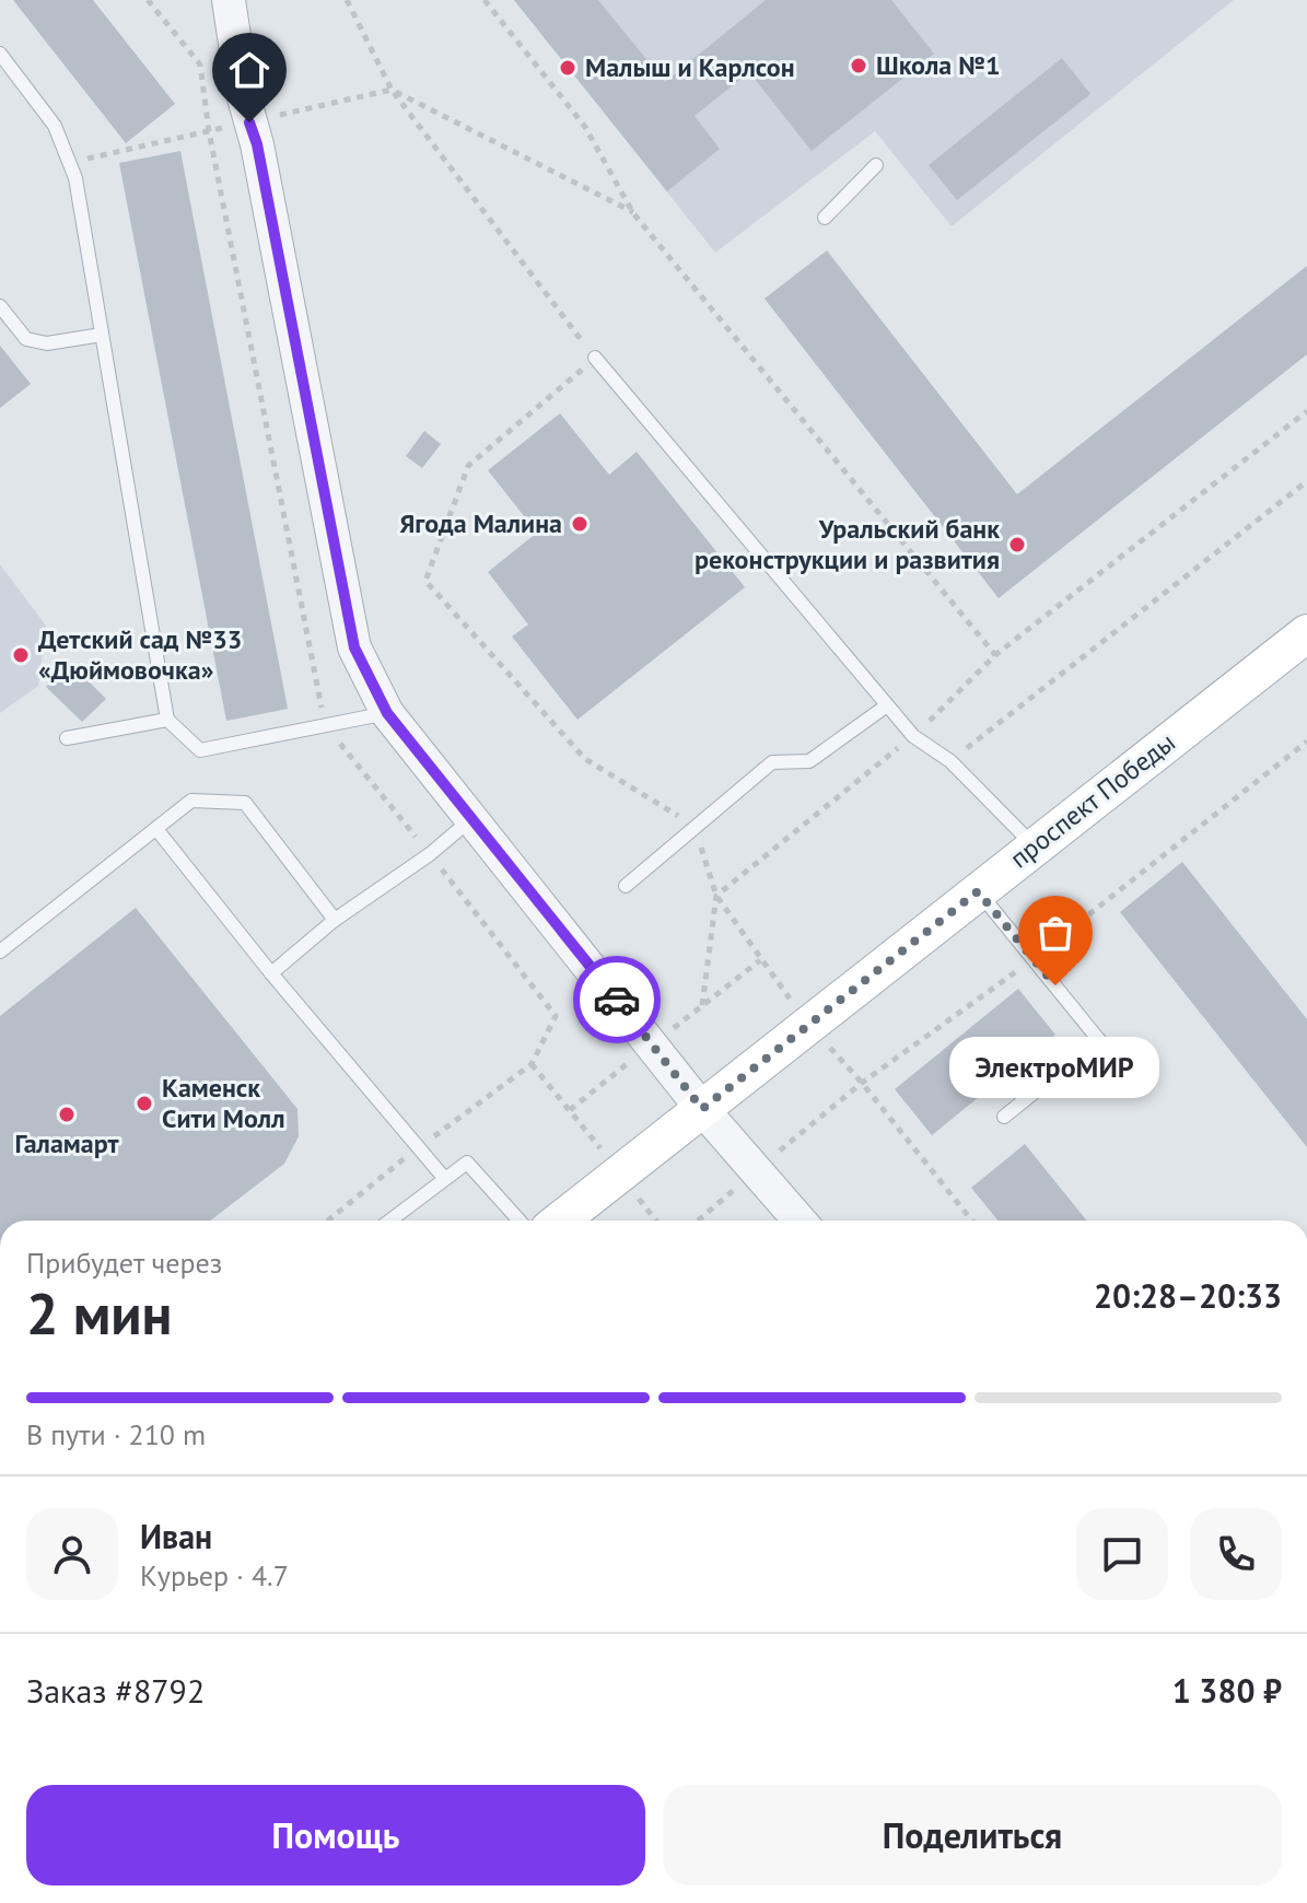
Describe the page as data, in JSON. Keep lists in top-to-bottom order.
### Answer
{
  "streets": {
    "main road": ["проспект Победы"]
  },
  "places": [
    "Школа №1",
    "Малыш и Карлсон",
    "Ягода Малина",
    "Уральский банк реконструкции и развития",
    "Детский сад №33 «Дюймовочка»",
    "ЭлектроМИР",
    "Каменск Сити Молл",
    "Галамарт"
  ],
  "page": {
    "bubble": "ЭлектроМИР",
    "heading": ["2 мин", "Прибудет через", "20:28–20:33"],
    "panel": [
      "Иван",
      "Курьер · 4.7",
      "Заказ #8792",
      "1 380 ₽"
    ],
    "bar": "В пути · 210 m",
    "buttons": ["Помощь", "Поделиться"]
  }
}
